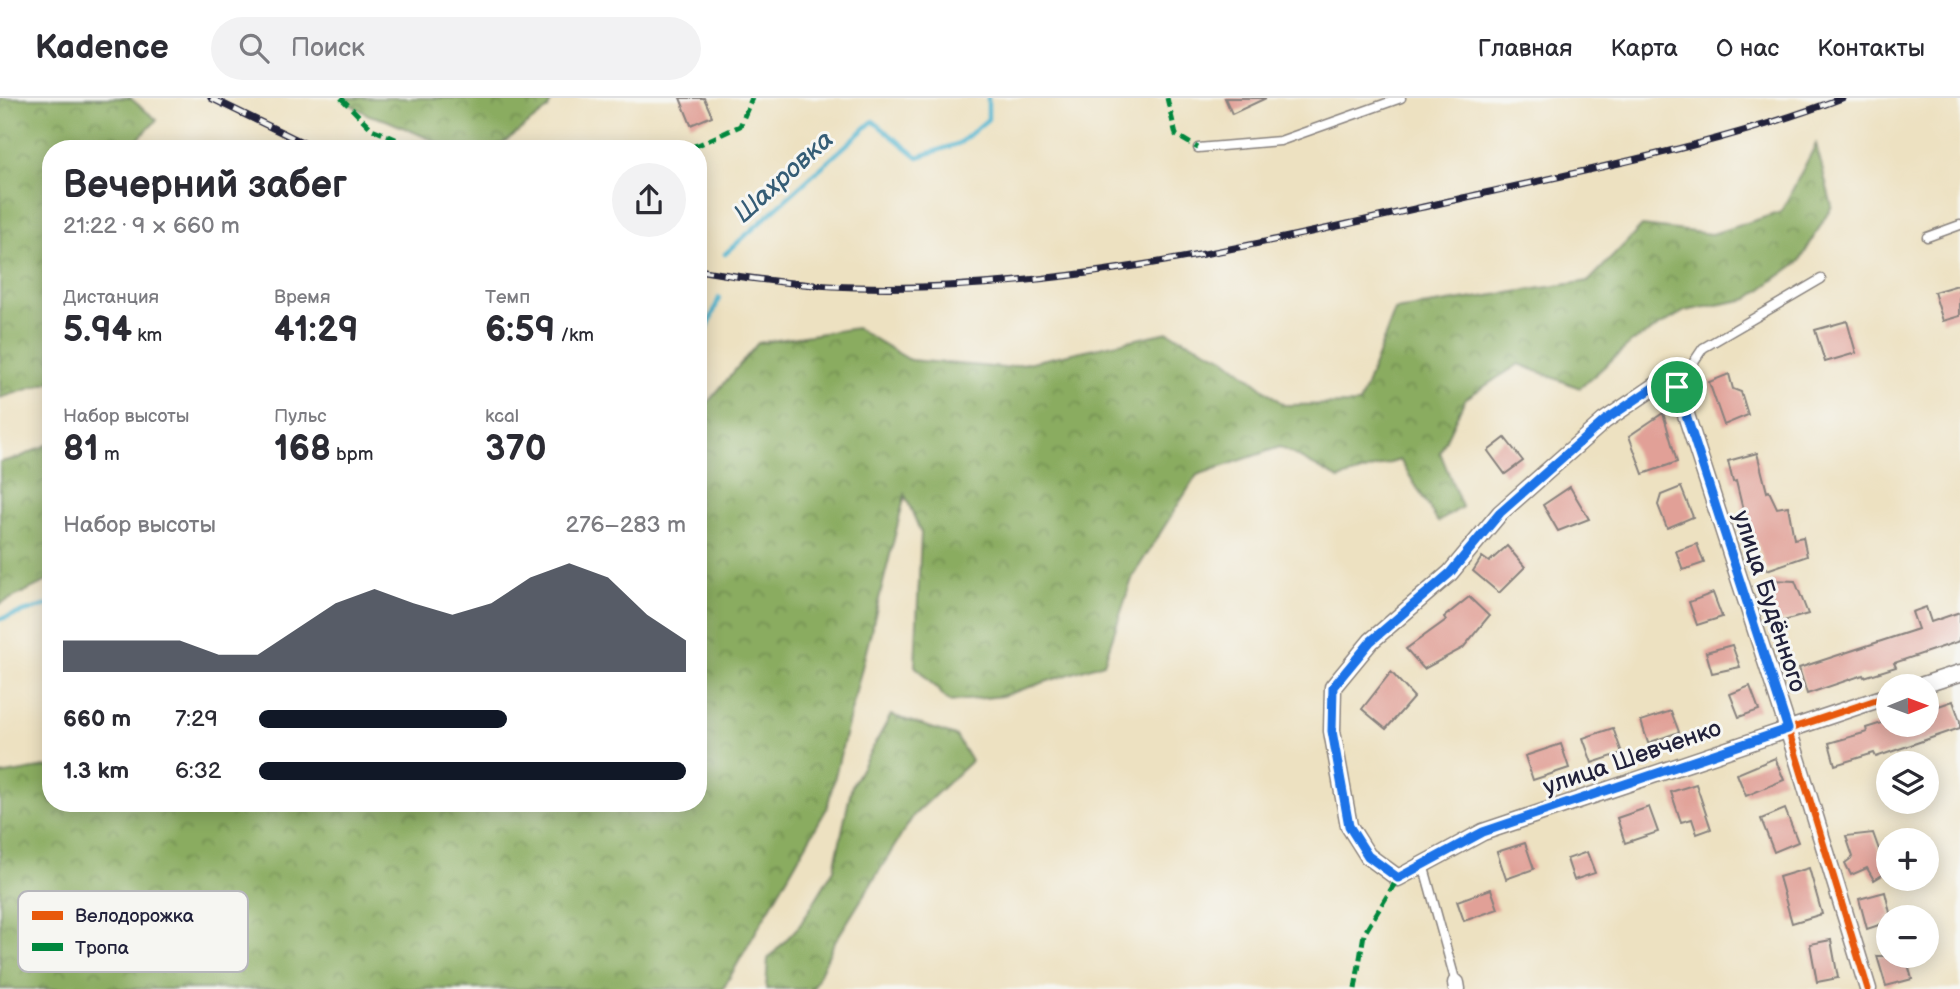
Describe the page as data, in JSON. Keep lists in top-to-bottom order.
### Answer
{
  "streets": {
    "street": ["улица Будённого", "улица Шевченко"]
  },
  "crossings": [
    ["улица Будённого", "улица Шевченко"]
  ],
  "water": ["Шахровка"],
  "legend": ["Велодорожка", "Тропа"],
  "north": "right",
  "page": {
    "header": "Kadence",
    "search": "Поиск",
    "nav": [
      "Главная",
      "Карта",
      "О нас",
      "Контакты"
    ],
    "heading": ["Вечерний забег", "21:22 · 9 × 660 m"],
    "stats": [
      ["Дистанция", "5.94 km"],
      ["Время", "41:29"],
      ["Темп", "6:59 /km"],
      ["Набор высоты", "81 m"],
      ["Пульс", "168 bpm"],
      ["kcal", "370"]
    ],
    "chart": ["Набор высоты", "276–283 m"],
    "map_buttons": ["+", "−"],
    "list": [
      {
        "name": "660 m",
        "note": "7:29"
      },
      {
        "name": "1.3 km",
        "note": "6:32"
      }
    ]
  }
}
